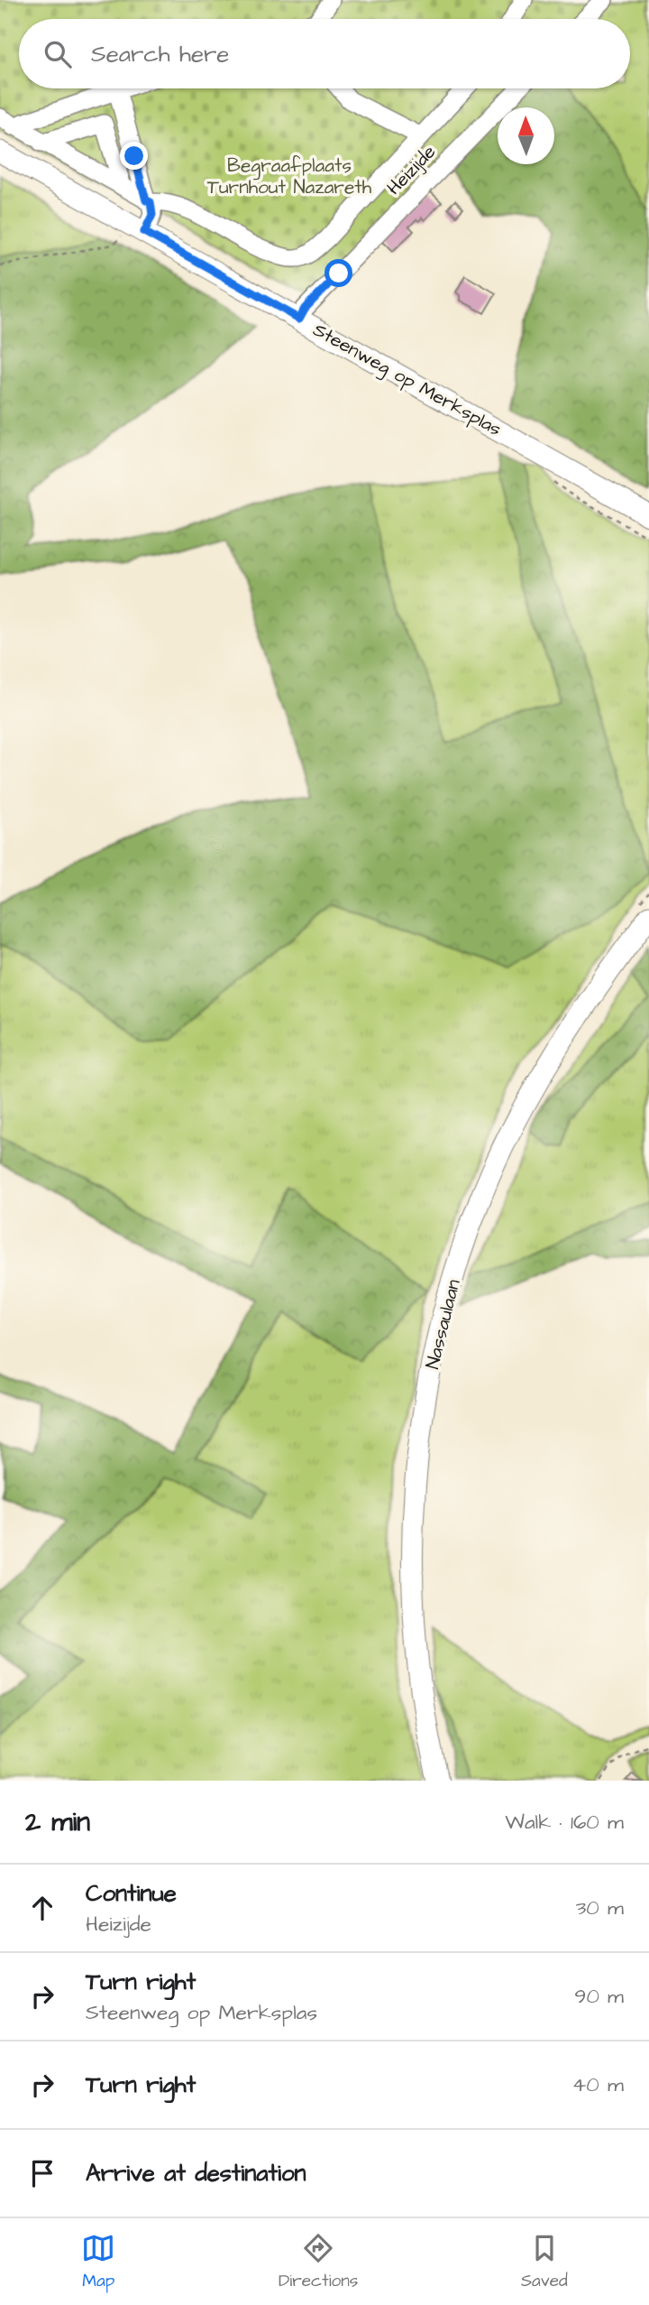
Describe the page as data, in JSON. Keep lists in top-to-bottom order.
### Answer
{
  "streets": {
    "main road": ["Steenweg op Merksplas", "Nassaulaan"],
    "street": ["Heizijde"]
  },
  "crossings": [
    ["Heizijde", "Steenweg op Merksplas"]
  ],
  "parks": ["Begraafplaats Turnhout Nazareth"],
  "north": "top",
  "page": {
    "search": "Search here",
    "heading": ["2 min", "Walk · 160 m"],
    "list": [
      ["Continue", "Heizijde", "30 m"],
      ["Turn right", "Steenweg op Merksplas", "90 m"],
      ["Turn right", "40 m"],
      "Arrive at destination"
    ],
    "nav": ["Map", "Directions", "Saved"]
  }
}
